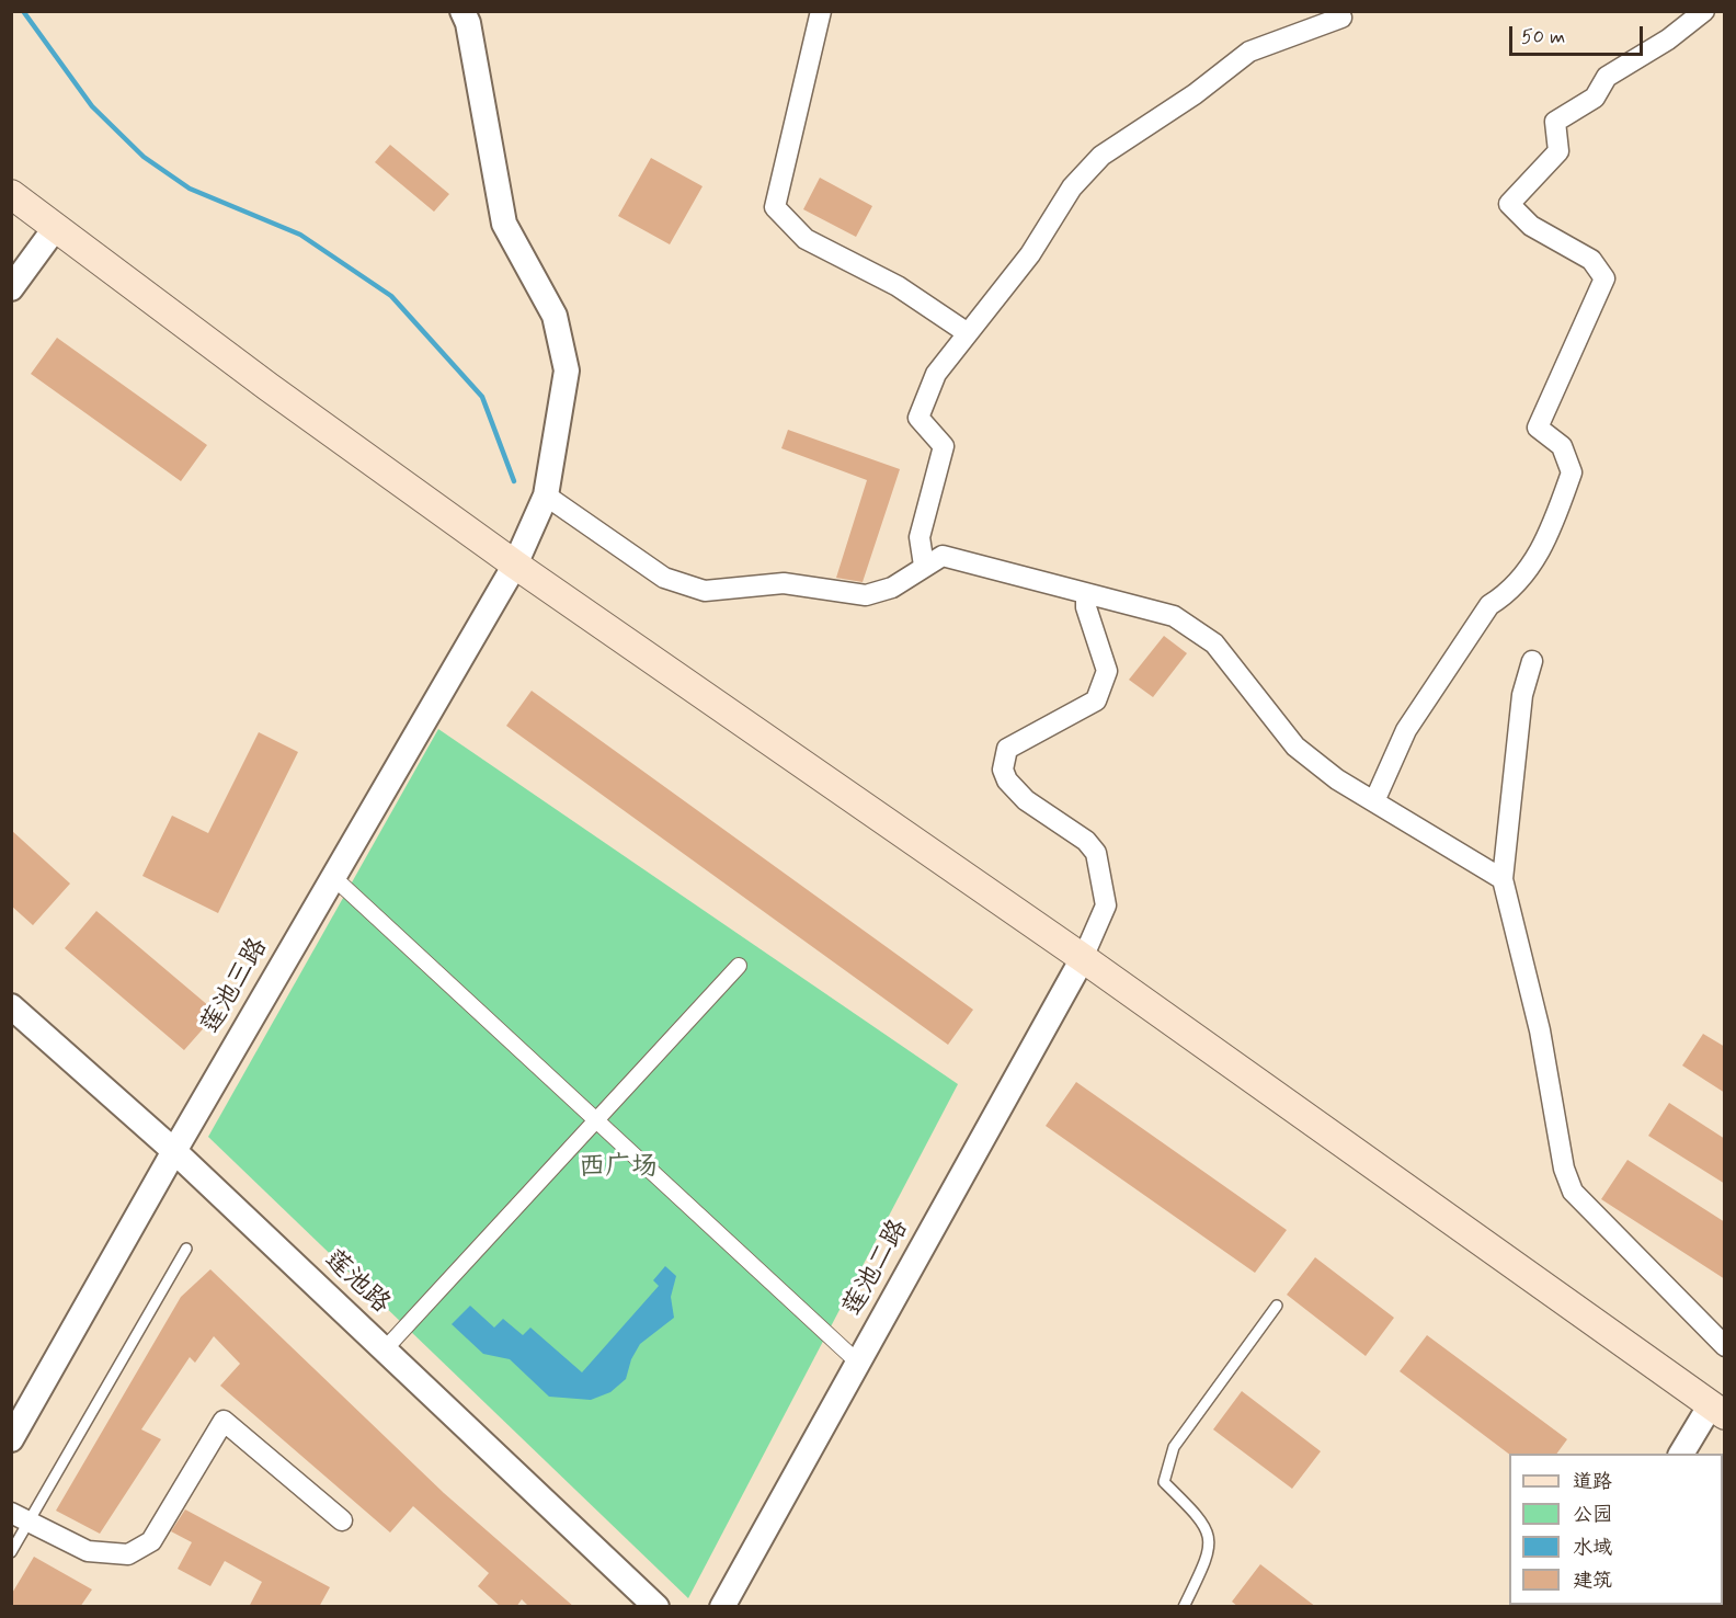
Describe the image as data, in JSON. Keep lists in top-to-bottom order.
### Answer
{
  "streets": {
    "street": ["莲池三路", "莲池二路", "莲池路"]
  },
  "crossings": [
    ["莲池三路", "莲池路"]
  ],
  "parks": ["西广场"],
  "legend": [
    "道路",
    "公园",
    "水域",
    "建筑"
  ],
  "scale_bar": "50 m"
}
